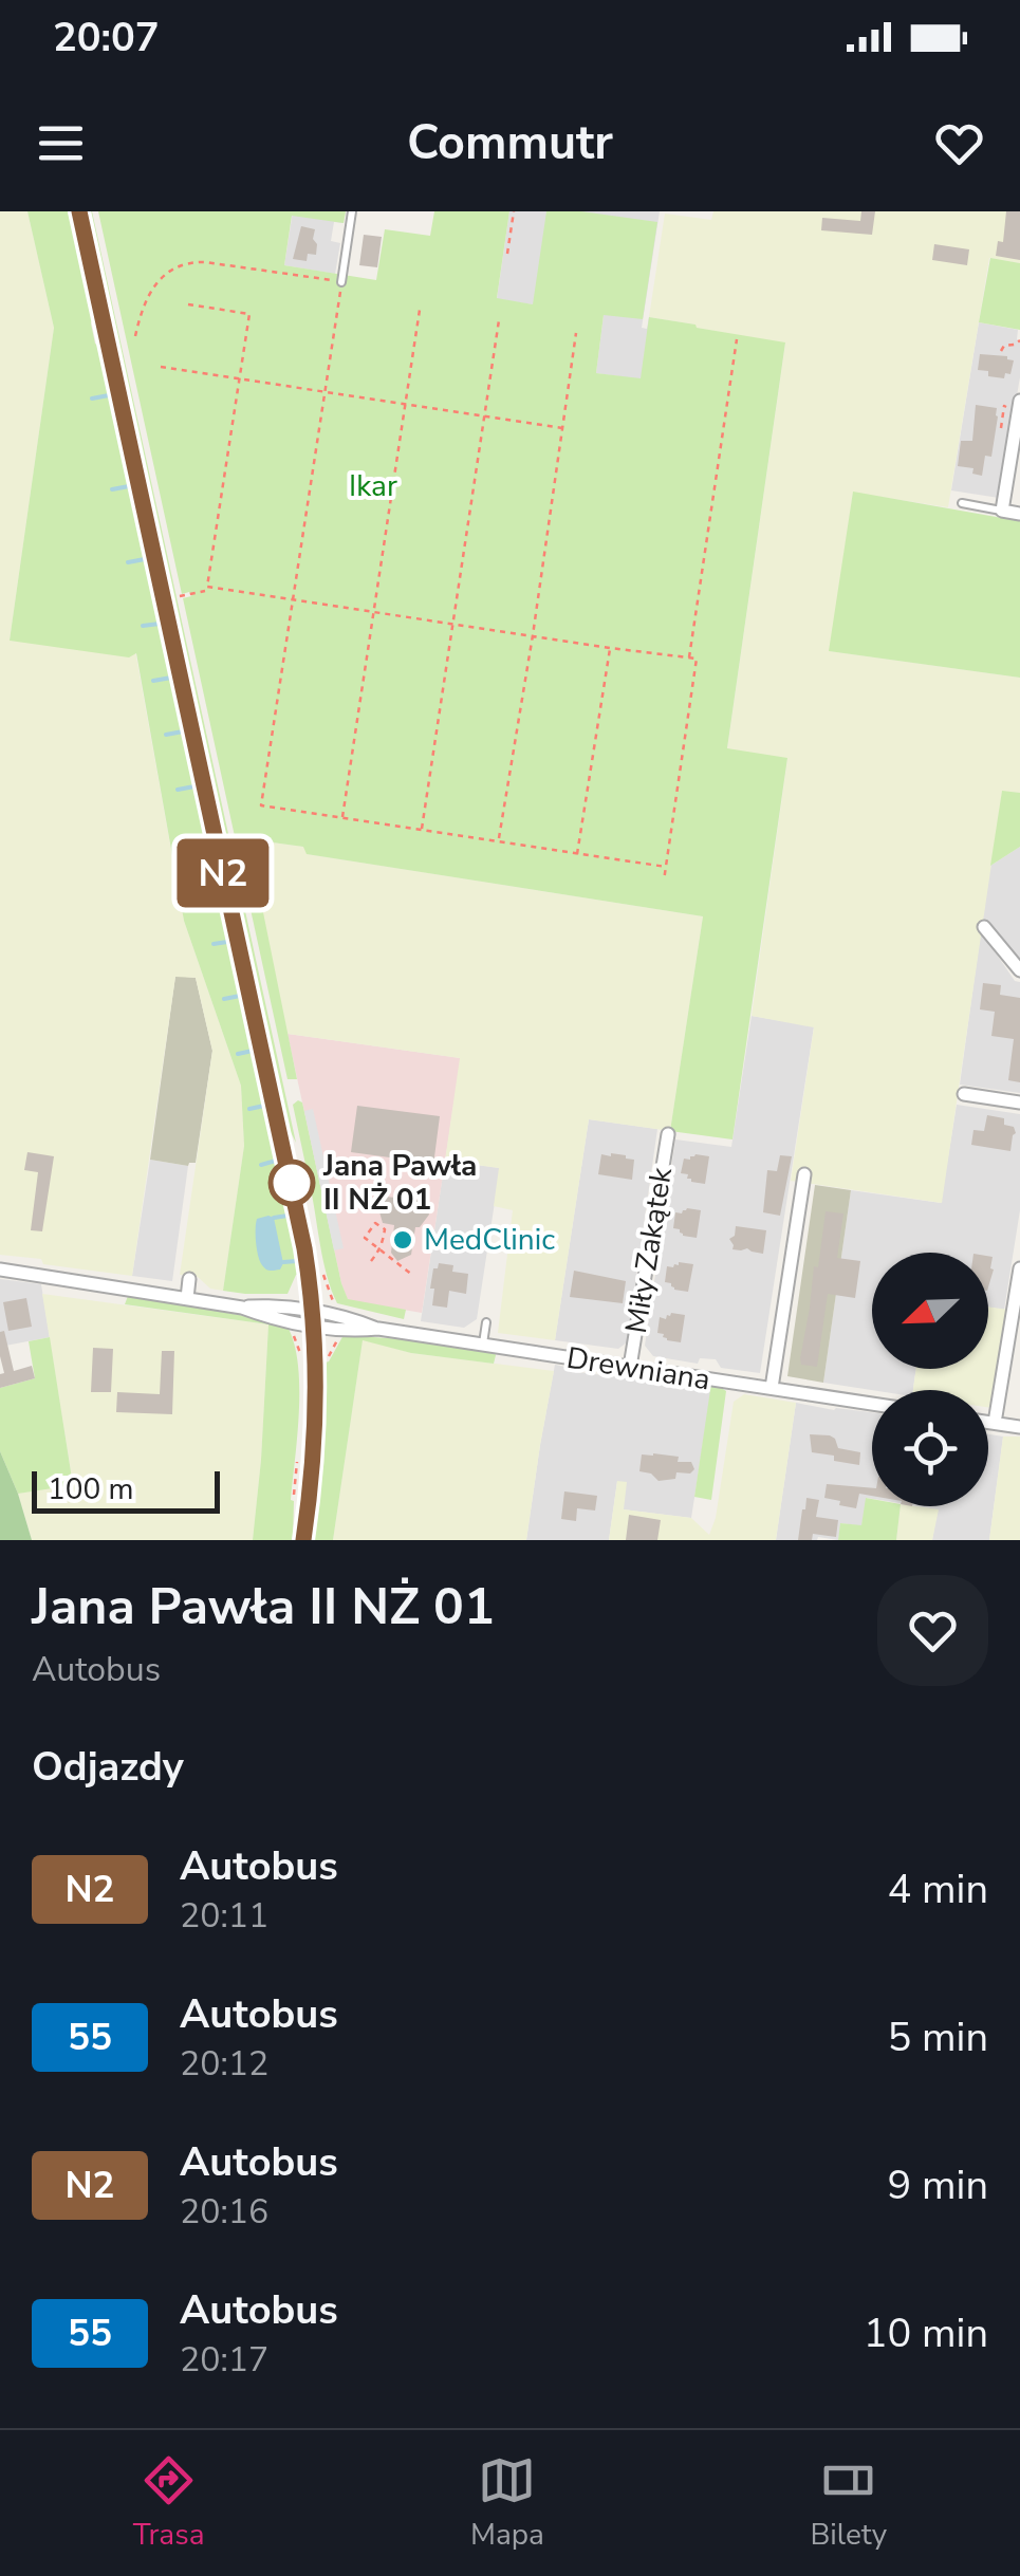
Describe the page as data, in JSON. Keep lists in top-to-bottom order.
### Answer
{
  "streets": {
    "street": ["Miły Zakątek", "Drewniana"]
  },
  "crossings": [
    ["Miły Zakątek", "Drewniana"]
  ],
  "parks": ["Ikar"],
  "places": ["Jana Pawła II NŻ 01", "MedClinic"],
  "lines": ["bus line N2"],
  "scale_bar": "100 m",
  "north": "bottom left",
  "page": {
    "status": "20:07",
    "header": "Commutr",
    "on_map": "N2",
    "scale": "100 m",
    "heading": [
      ["Jana Pawła II NŻ 01", "Autobus"],
      "Odjazdy"
    ],
    "list": [
      {
        "mark": "N2",
        "name": "Autobus",
        "note": "20:11",
        "value": "4 min"
      },
      {
        "mark": "55",
        "name": "Autobus",
        "note": "20:12",
        "value": "5 min"
      },
      {
        "mark": "N2",
        "name": "Autobus",
        "note": "20:16",
        "value": "9 min"
      },
      {
        "mark": "55",
        "name": "Autobus",
        "note": "20:17",
        "value": "10 min"
      }
    ],
    "tabs": ["Trasa", "Mapa", "Bilety"]
  }
}
